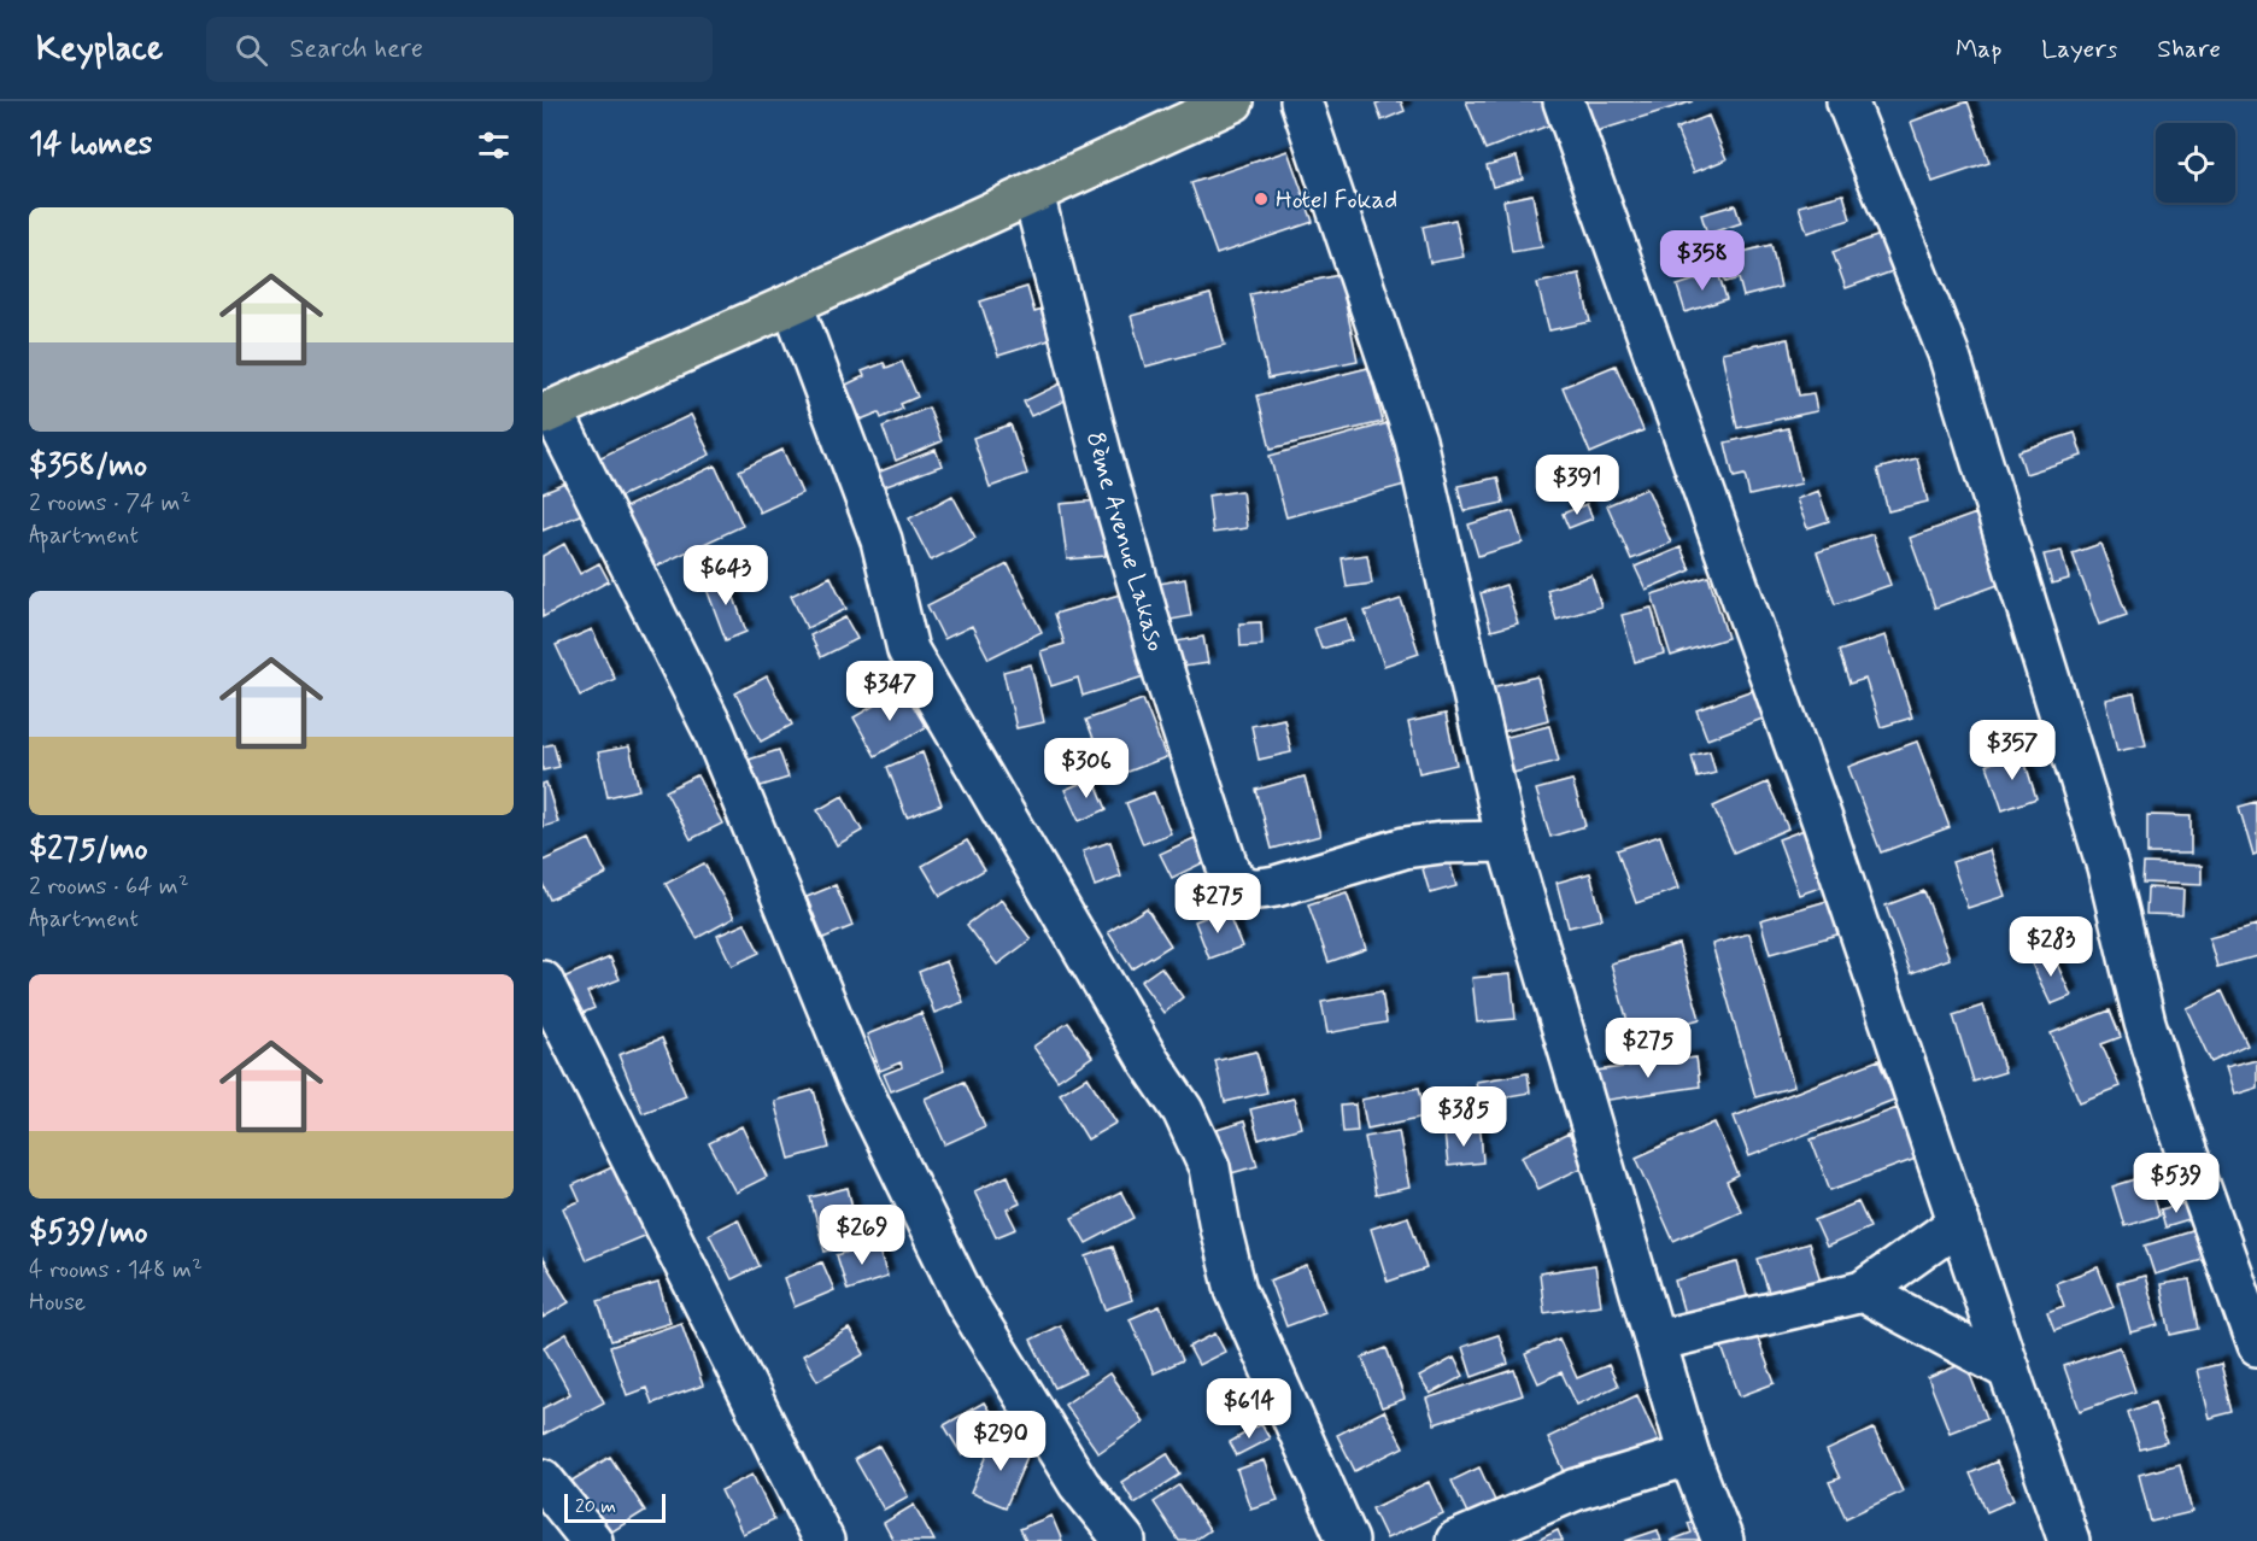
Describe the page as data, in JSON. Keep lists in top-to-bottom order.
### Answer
{
  "streets": {
    "street": ["8ème Avenue Lakaso"]
  },
  "places": ["Hotel Fokad"],
  "scale_bar": "20 m",
  "page": {
    "header": "Keyplace",
    "search": "Search here",
    "nav": ["Map", "Layers", "Share"],
    "heading": "14 homes",
    "list": [
      {
        "name": "$358/mo",
        "note": "2 rooms · 74 m² · Apartment"
      },
      {
        "name": "$275/mo",
        "note": "2 rooms · 64 m² · Apartment"
      },
      {
        "name": "$539/mo",
        "note": "4 rooms · 148 m² · House"
      }
    ],
    "price": [
      "$358",
      "$391",
      "$643",
      "$347",
      "$357",
      "$306",
      "$275",
      "$283",
      "$275",
      "$385",
      "$539",
      "$269",
      "$614",
      "$290"
    ],
    "scale": "20 m"
  }
}
